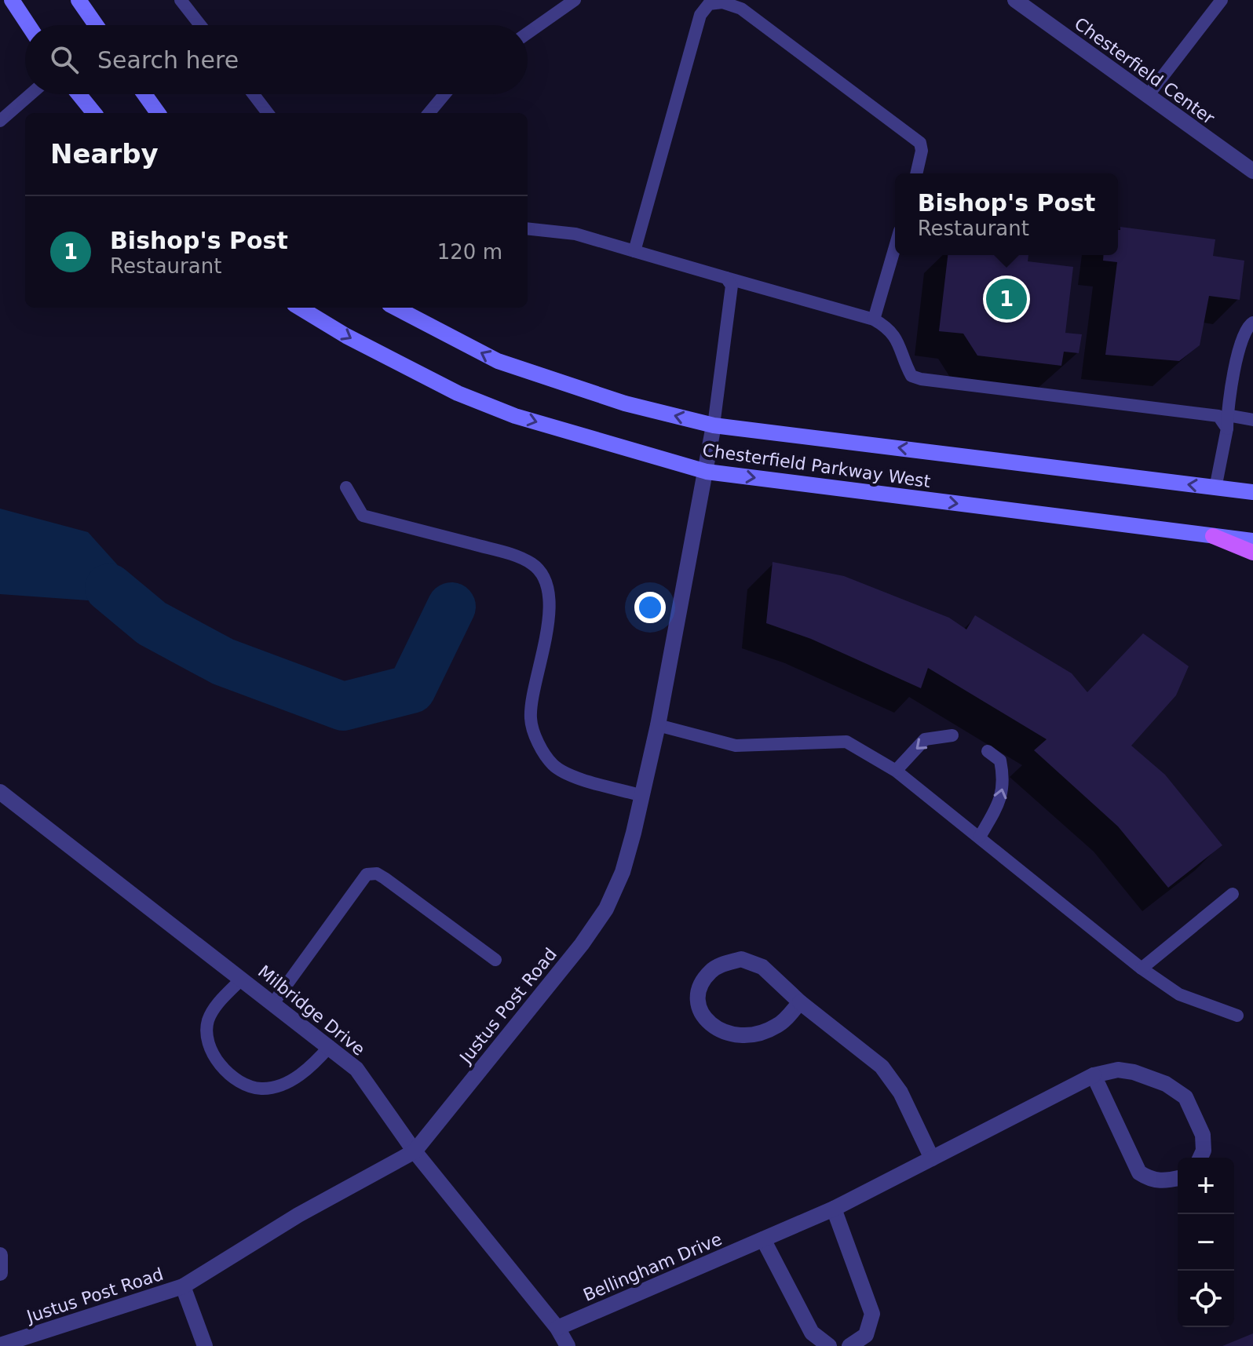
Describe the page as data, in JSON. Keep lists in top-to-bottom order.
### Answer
{
  "streets": {
    "street": [
      "Chesterfield Center",
      "Chesterfield Parkway West",
      "Justus Post Road",
      "Milbridge Drive",
      "Bellingham Drive"
    ]
  },
  "crossings": [
    ["Chesterfield Parkway West", "Justus Post Road"],
    ["Justus Post Road", "Milbridge Drive"],
    ["Milbridge Drive", "Bellingham Drive"]
  ],
  "page": {
    "search": "Search here",
    "heading": "Nearby",
    "popup": ["Bishop's Post", "Restaurant"],
    "list": [
      {
        "mark": "1",
        "name": "Bishop's Post",
        "note": "Restaurant",
        "value": "120 m"
      }
    ],
    "pins": "1",
    "map_buttons": ["+", "−"]
  }
}
